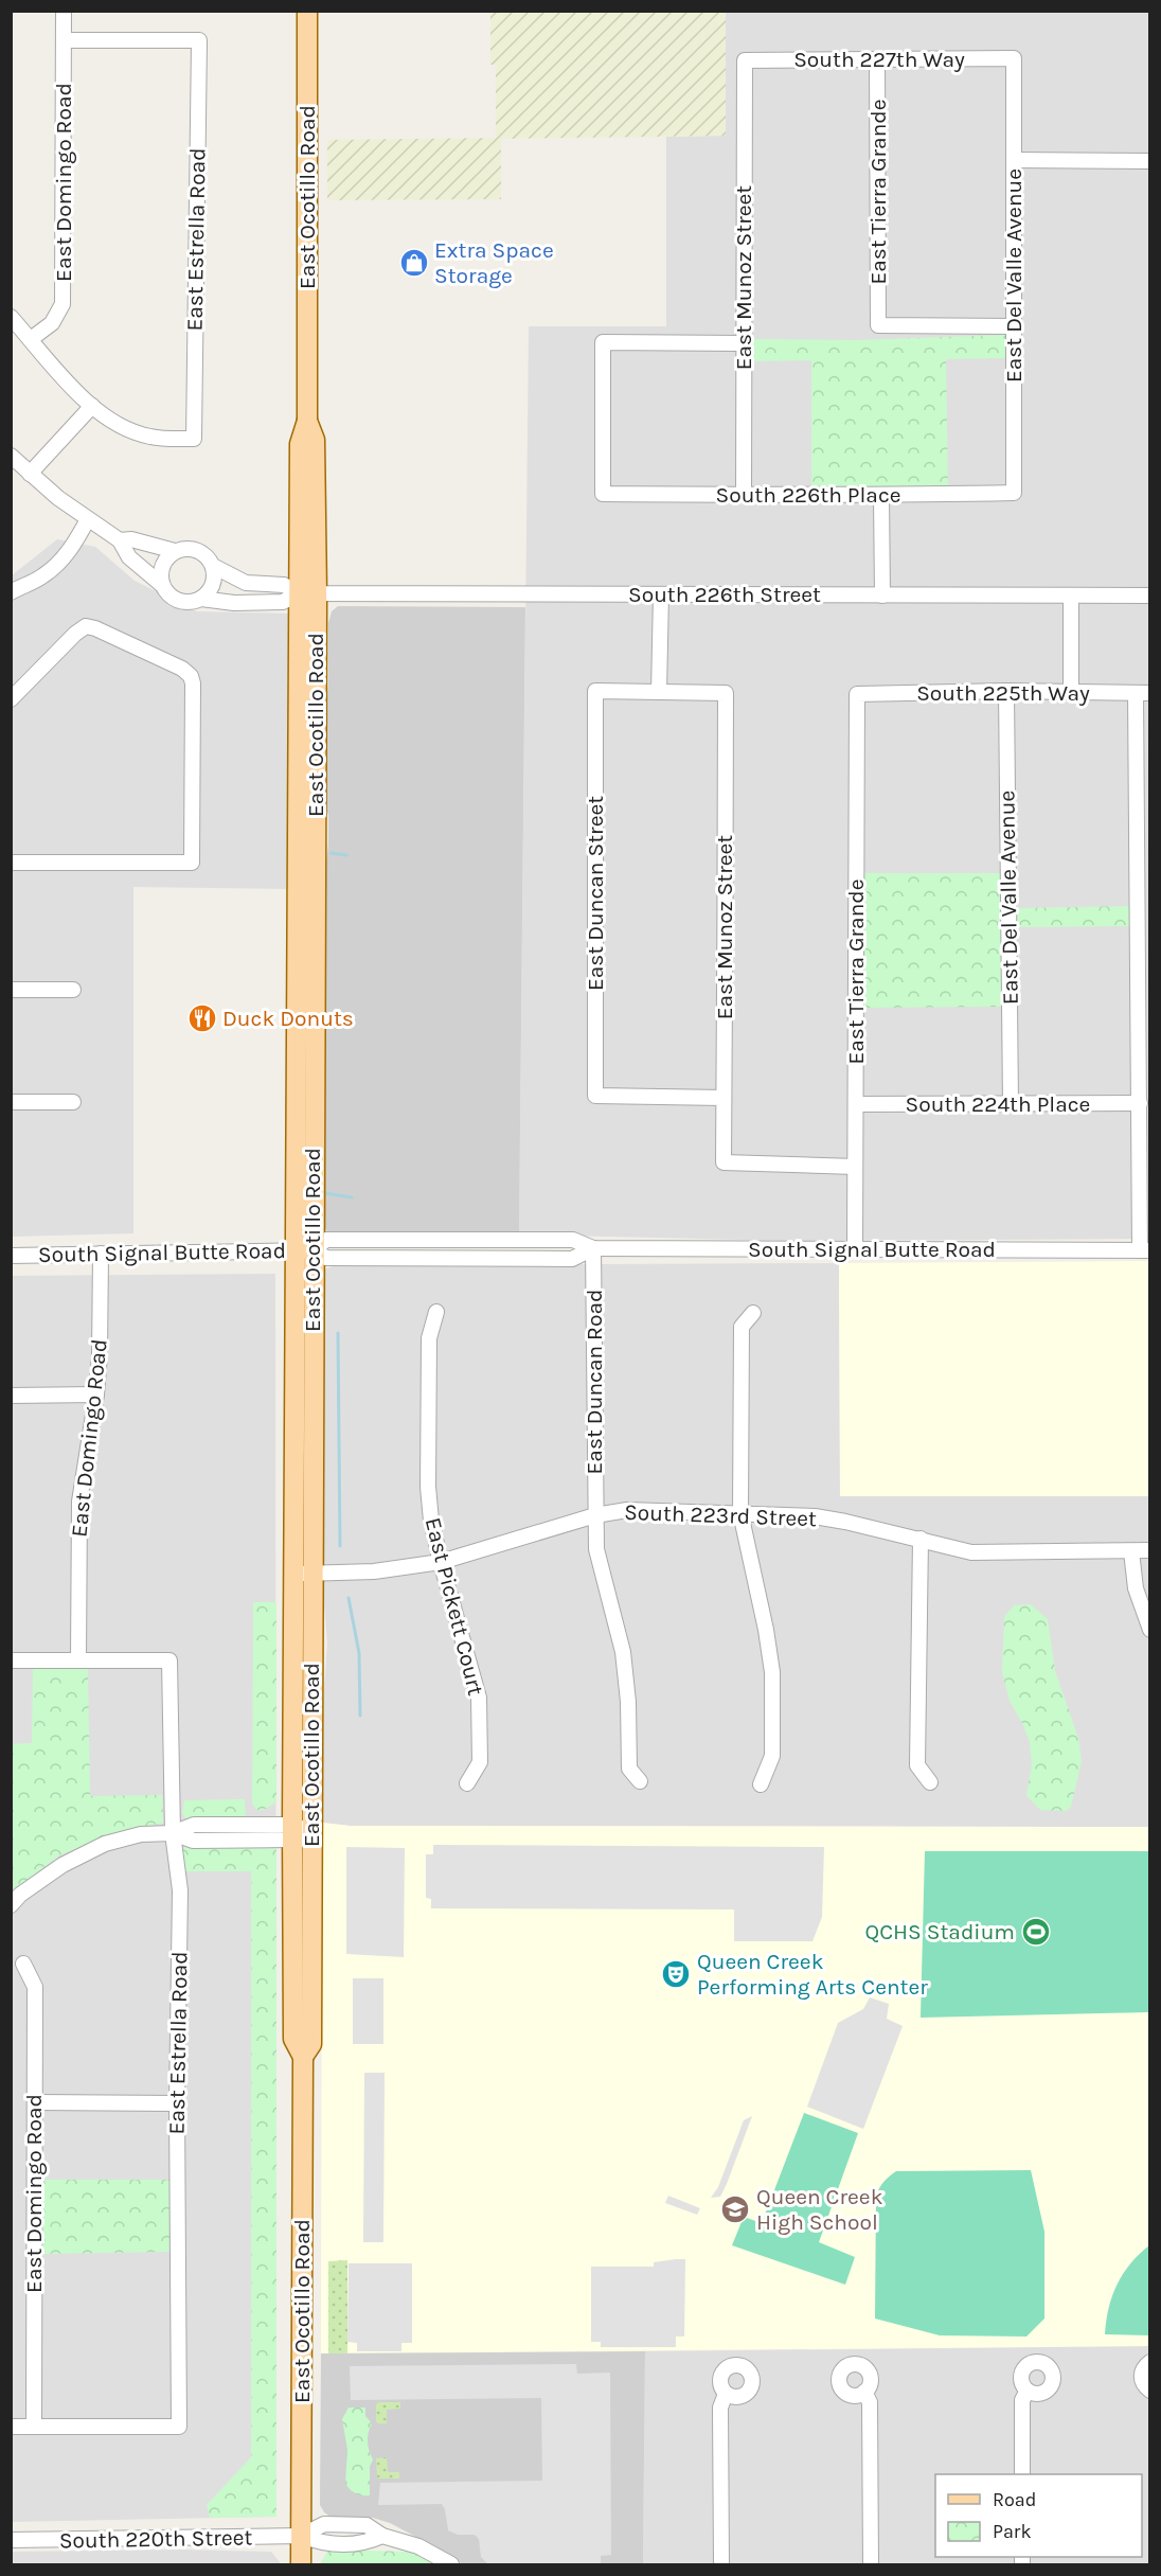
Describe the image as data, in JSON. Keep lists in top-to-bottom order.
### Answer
{
  "streets": {
    "main road": ["East Ocotillo Road"],
    "street": [
      "South 227th Way",
      "East Domingo Road",
      "East Tierra Grande",
      "East Estrella Road",
      "East Del Valle Avenue",
      "East Munoz Street",
      "South 226th Place",
      "South 226th Street",
      "South 225th Way",
      "East Duncan Street",
      "South 224th Place",
      "South Signal Butte Road",
      "East Duncan Road",
      "South 223rd Street",
      "East Pickett Court",
      "South 220th Street"
    ]
  },
  "crossings": [
    ["South 227th Way", "East Tierra Grande"],
    ["South 227th Way", "East Del Valle Avenue"],
    ["South 227th Way", "East Munoz Street"],
    ["East Domingo Road", "East Estrella Road"],
    ["East Domingo Road", "South Signal Butte Road"],
    ["East Tierra Grande", "East Del Valle Avenue"],
    ["East Tierra Grande", "East Munoz Street"],
    ["East Tierra Grande", "South 225th Way"],
    ["East Tierra Grande", "South 224th Place"],
    ["East Tierra Grande", "South Signal Butte Road"],
    ["East Ocotillo Road", "South 226th Street"],
    ["East Ocotillo Road", "South Signal Butte Road"],
    ["East Ocotillo Road", "South 223rd Street"],
    ["East Ocotillo Road", "South 220th Street"],
    ["East Del Valle Avenue", "South 226th Place"],
    ["East Del Valle Avenue", "South 225th Way"],
    ["East Del Valle Avenue", "South 224th Place"],
    ["East Munoz Street", "South 226th Place"],
    ["East Munoz Street", "East Duncan Street"],
    ["South Signal Butte Road", "East Duncan Road"],
    ["East Duncan Road", "South 223rd Street"],
    ["South 223rd Street", "East Pickett Court"]
  ],
  "places": {
    "shop": ["Extra Space Storage"],
    "restaurant": ["Duck Donuts"],
    "sports": ["QCHS Stadium"],
    "theatre": ["Queen Creek Performing Arts Center"],
    "school or university": ["Queen Creek High School"]
  },
  "legend": ["Road", "Park"]
}
